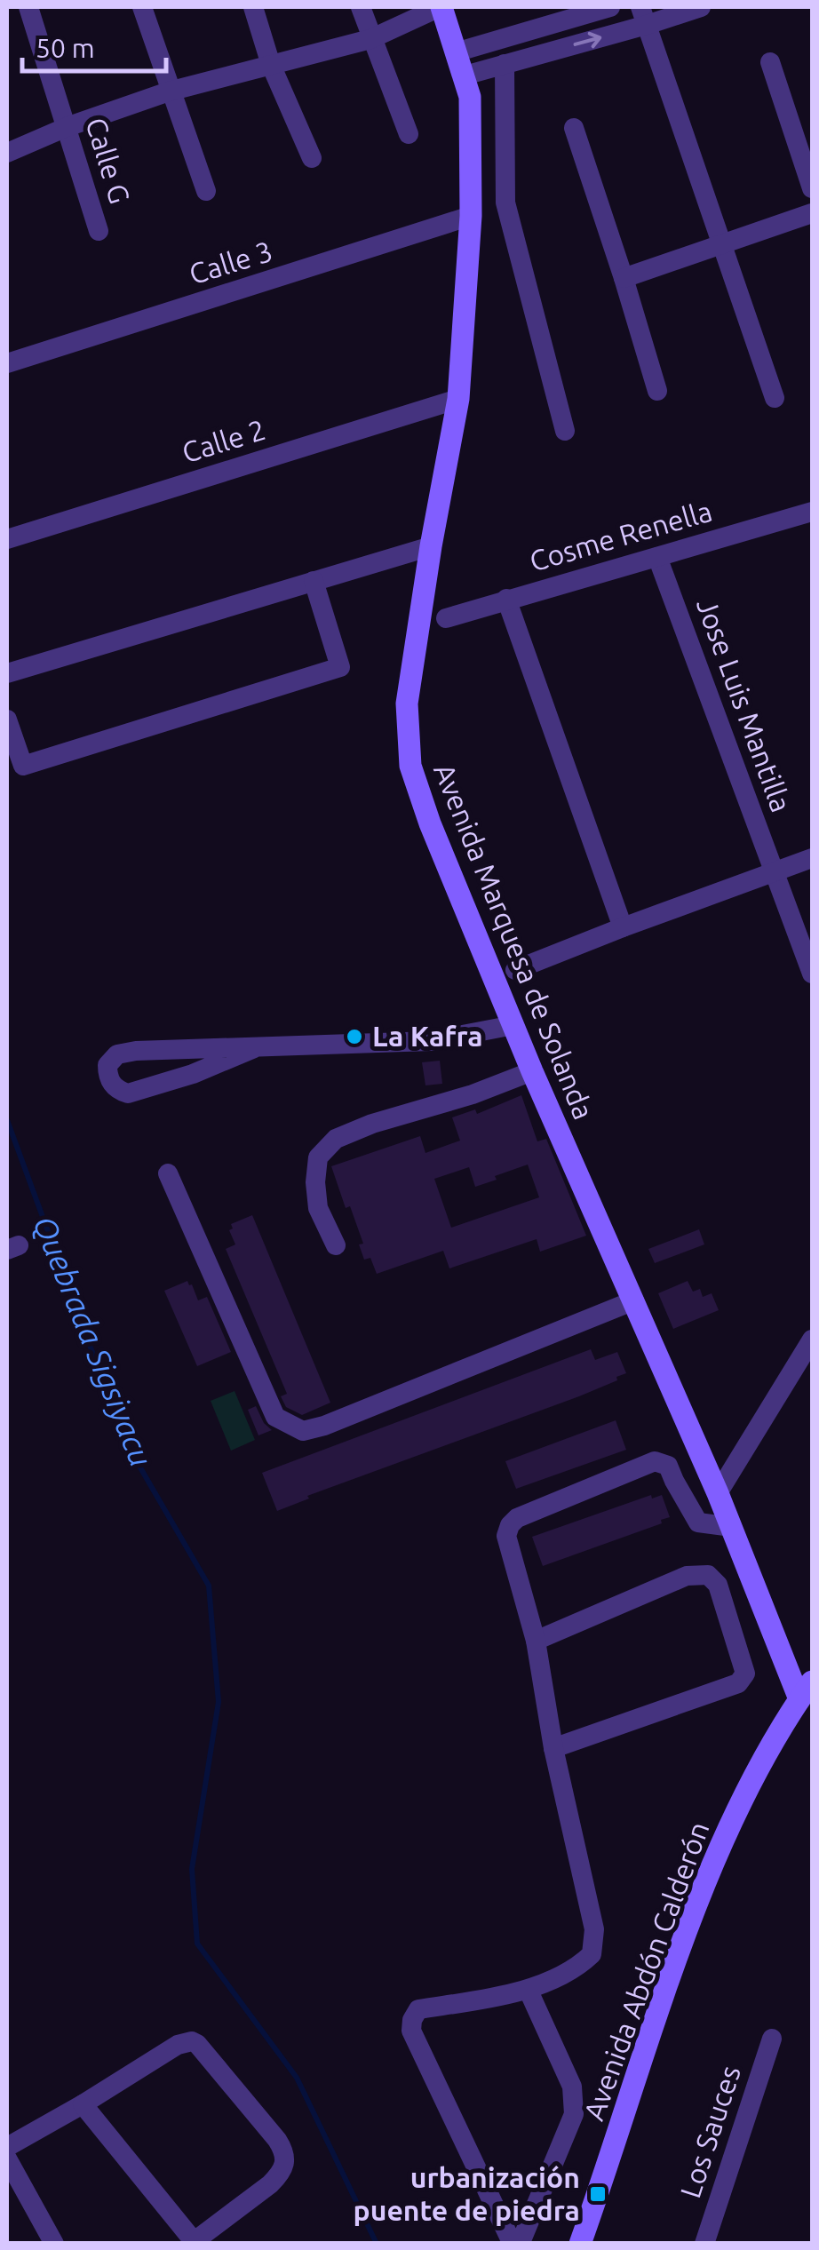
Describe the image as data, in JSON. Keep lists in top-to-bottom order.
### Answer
{
  "streets": {
    "street": [
      "Calle G",
      "Calle 3",
      "Calle 2",
      "Cosme Renella",
      "Jose Luis Mantilla",
      "Avenida Marquesa de Solanda",
      "Avenida Abdón Calderón",
      "Los Sauces"
    ]
  },
  "crossings": [
    ["Calle 3", "Avenida Marquesa de Solanda"],
    ["Calle 2", "Avenida Marquesa de Solanda"],
    ["Cosme Renella", "Jose Luis Mantilla"],
    ["Avenida Marquesa de Solanda", "Avenida Abdón Calderón"]
  ],
  "water": ["Quebrada Sigsiyacu"],
  "places": {
    "other": ["La Kafra"],
    "transit": ["urbanización puente de piedra"]
  },
  "scale_bar": "50 m"
}
